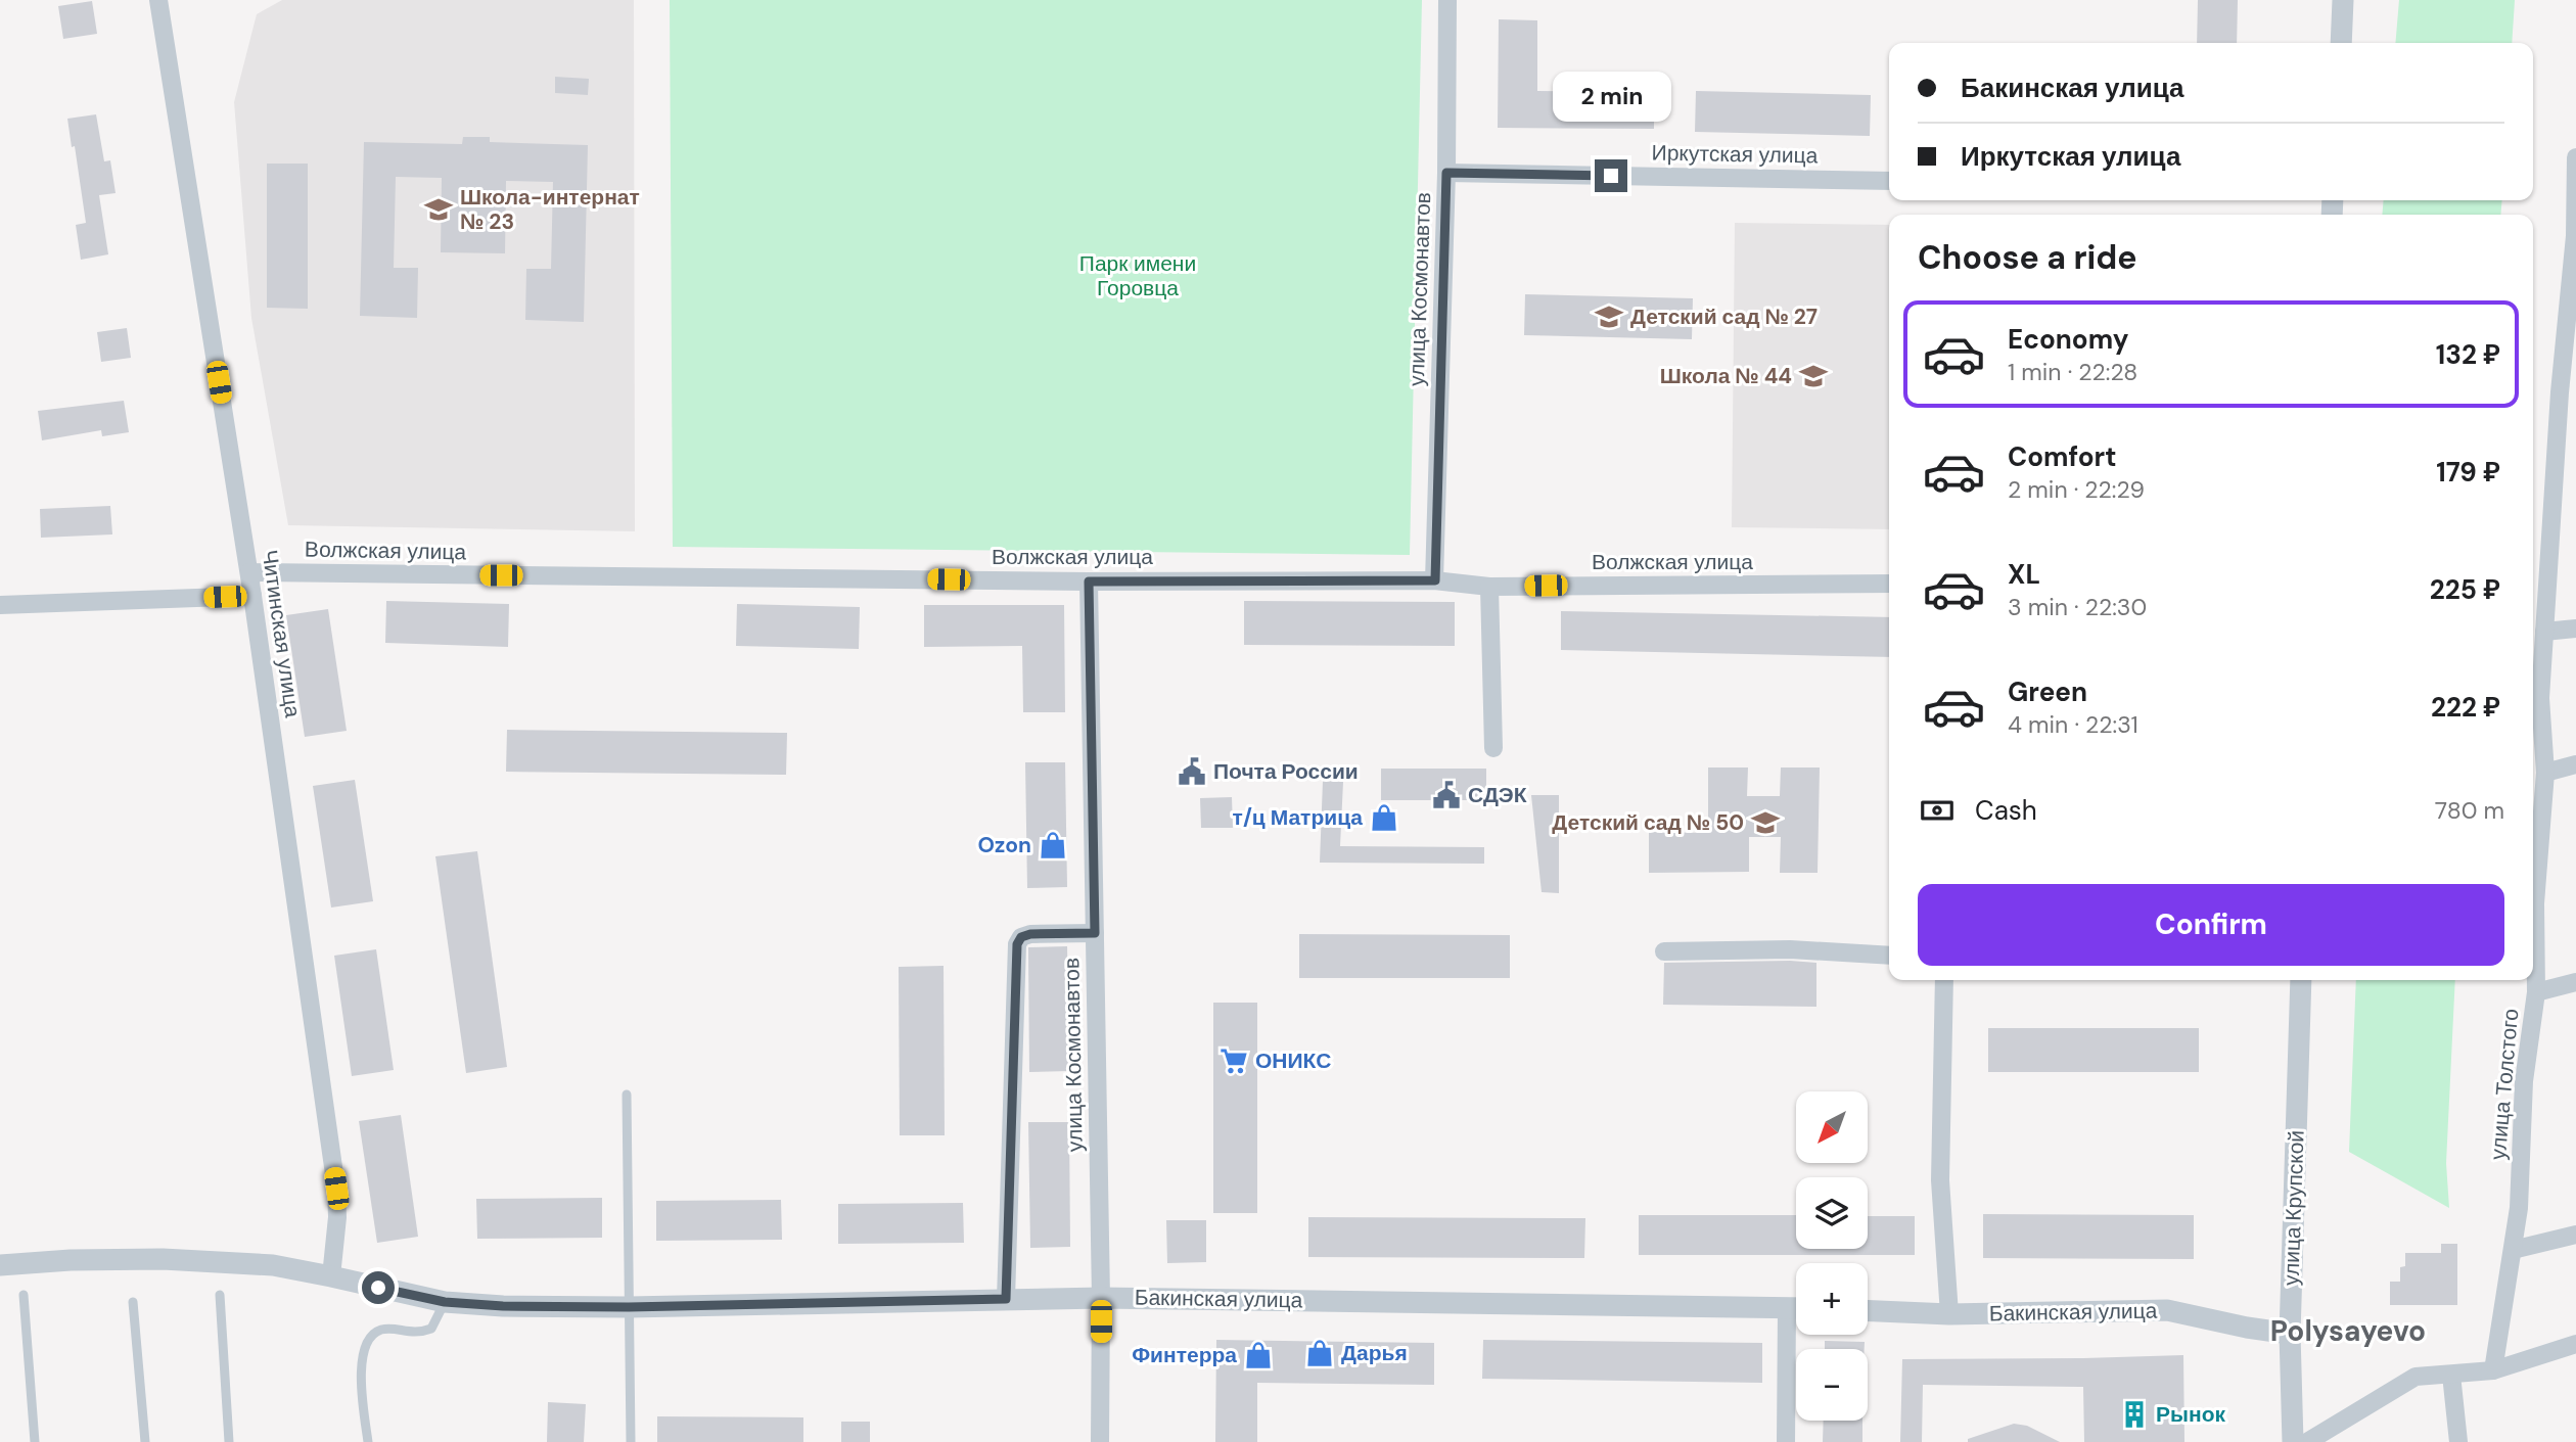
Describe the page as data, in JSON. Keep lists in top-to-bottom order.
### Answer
{
  "streets": {
    "street": [
      "Иркутская улица",
      "улица Космонавтов",
      "Волжская улица",
      "Читинская улица",
      "улица Толстого",
      "улица Крупской",
      "Бакинская улица"
    ]
  },
  "crossings": [
    ["Иркутская улица", "улица Космонавтов"],
    ["улица Космонавтов", "Волжская улица"],
    ["улица Космонавтов", "Бакинская улица"],
    ["Волжская улица", "Читинская улица"],
    ["Читинская улица", "Бакинская улица"],
    ["улица Крупской", "Бакинская улица"]
  ],
  "districts": ["Polysayevo"],
  "parks": ["Парк имени Горовца"],
  "places": {
    "school or university": [
      "Школа-интернат № 23",
      "Детский сад № 27",
      "Школа № 44",
      "Детский сад № 50"
    ],
    "public building": ["Почта России", "СДЭК"],
    "shop": [
      "т/ц Матрица",
      "Ozon",
      "Дарья",
      "Финтерра"
    ],
    "supermarket": ["ОНИКС"],
    "building": ["Рынок"]
  },
  "north": "bottom left",
  "page": {
    "banner": ["Бакинская улица", "Иркутская улица"],
    "bubble": "2 min",
    "heading": "Choose a ride",
    "list": [
      {
        "name": "Economy",
        "note": "1 min · 22:28",
        "value": "132 ₽"
      },
      {
        "name": "Comfort",
        "note": "2 min · 22:29",
        "value": "179 ₽"
      },
      {
        "name": "XL",
        "note": "3 min · 22:30",
        "value": "225 ₽"
      },
      {
        "name": "Green",
        "note": "4 min · 22:31",
        "value": "222 ₽"
      }
    ],
    "pay": ["Cash", "780 m"],
    "buttons": "Confirm",
    "map_buttons": ["+", "−"]
  }
}
